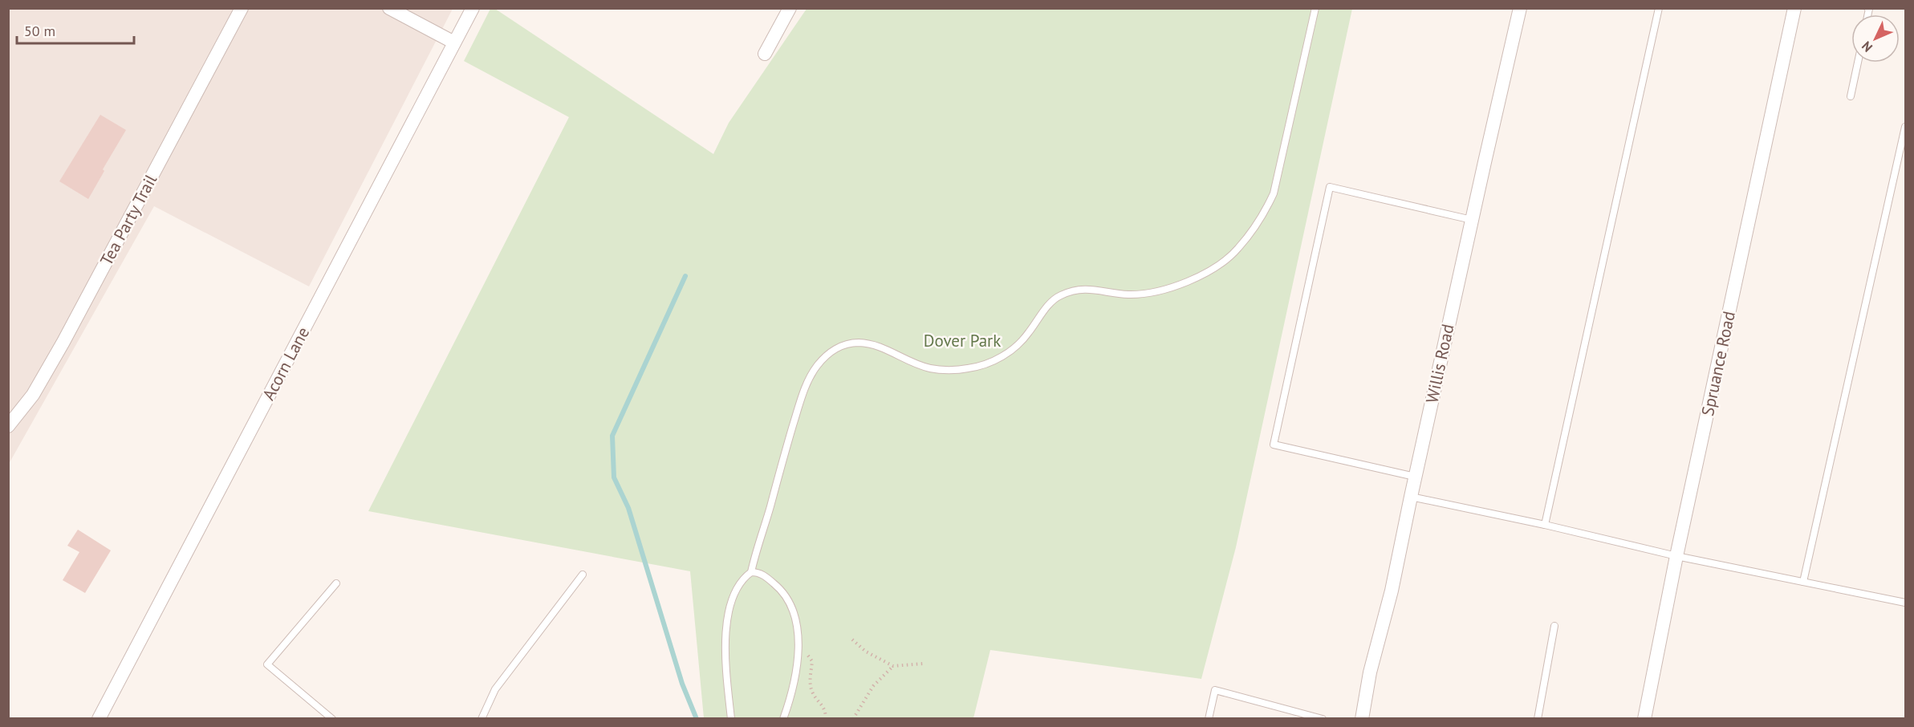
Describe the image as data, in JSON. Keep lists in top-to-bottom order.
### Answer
{
  "streets": {
    "street": [
      "Tea Party Trail",
      "Acorn Lane",
      "Willis Road",
      "Spruance Road"
    ]
  },
  "parks": ["Dover Park"],
  "scale_bar": "50 m",
  "north": "bottom left"
}
